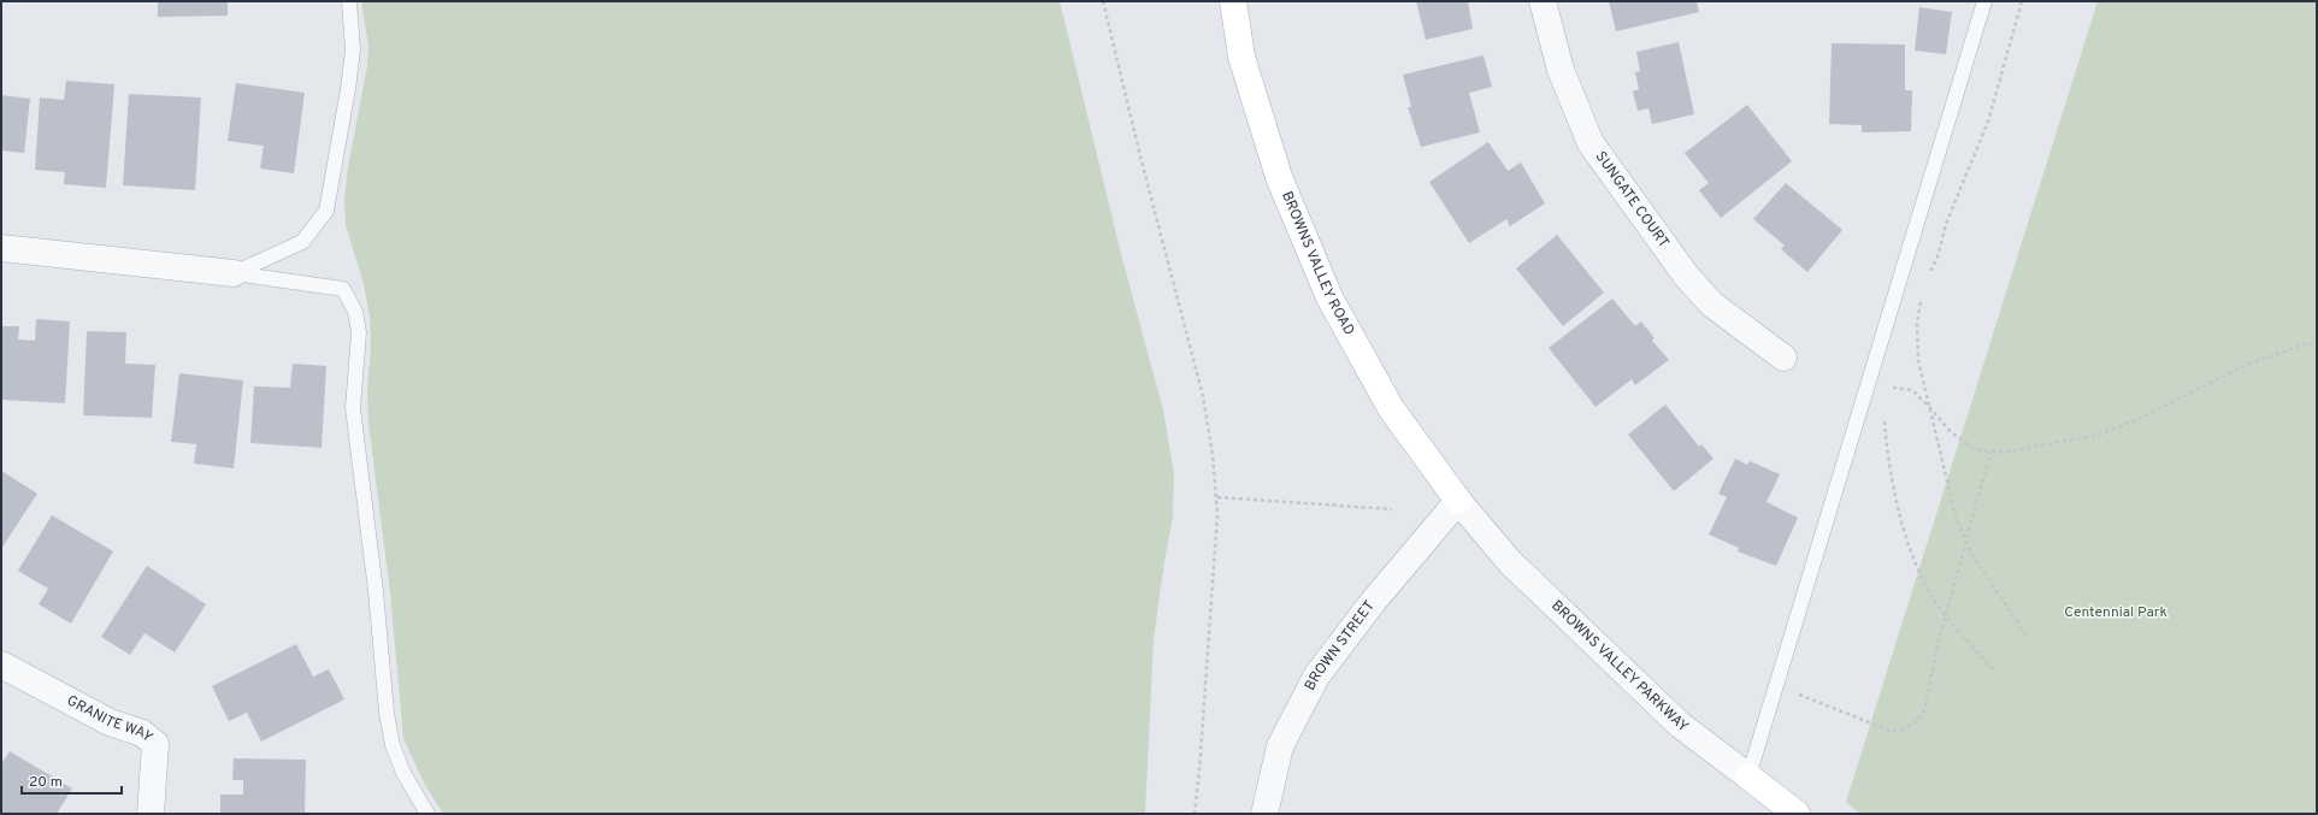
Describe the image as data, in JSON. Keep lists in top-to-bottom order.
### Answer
{
  "streets": {
    "main road": ["BROWNS VALLEY ROAD", "BROWNS VALLEY PARKWAY"],
    "street": ["SUNGATE COURT", "BROWN STREET", "GRANITE WAY"]
  },
  "crossings": [
    ["BROWNS VALLEY ROAD", "BROWN STREET"],
    ["BROWNS VALLEY ROAD", "BROWNS VALLEY PARKWAY"],
    ["BROWN STREET", "BROWNS VALLEY PARKWAY"]
  ],
  "parks": ["Centennial Park"],
  "scale_bar": "20 m"
}
